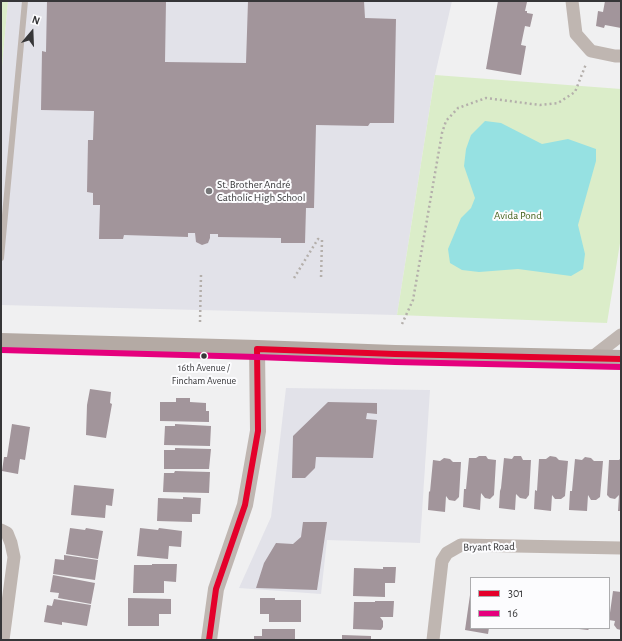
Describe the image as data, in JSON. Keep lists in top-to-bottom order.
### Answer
{
  "streets": {
    "street": ["Bryant Road"]
  },
  "parks": ["Avida Pond"],
  "places": ["St. Brother André Catholic High School", "16th Avenue / Fincham Avenue"],
  "lines": ["transit line 301", "transit line 16"],
  "legend": ["301", "16"],
  "north": "top"
}
